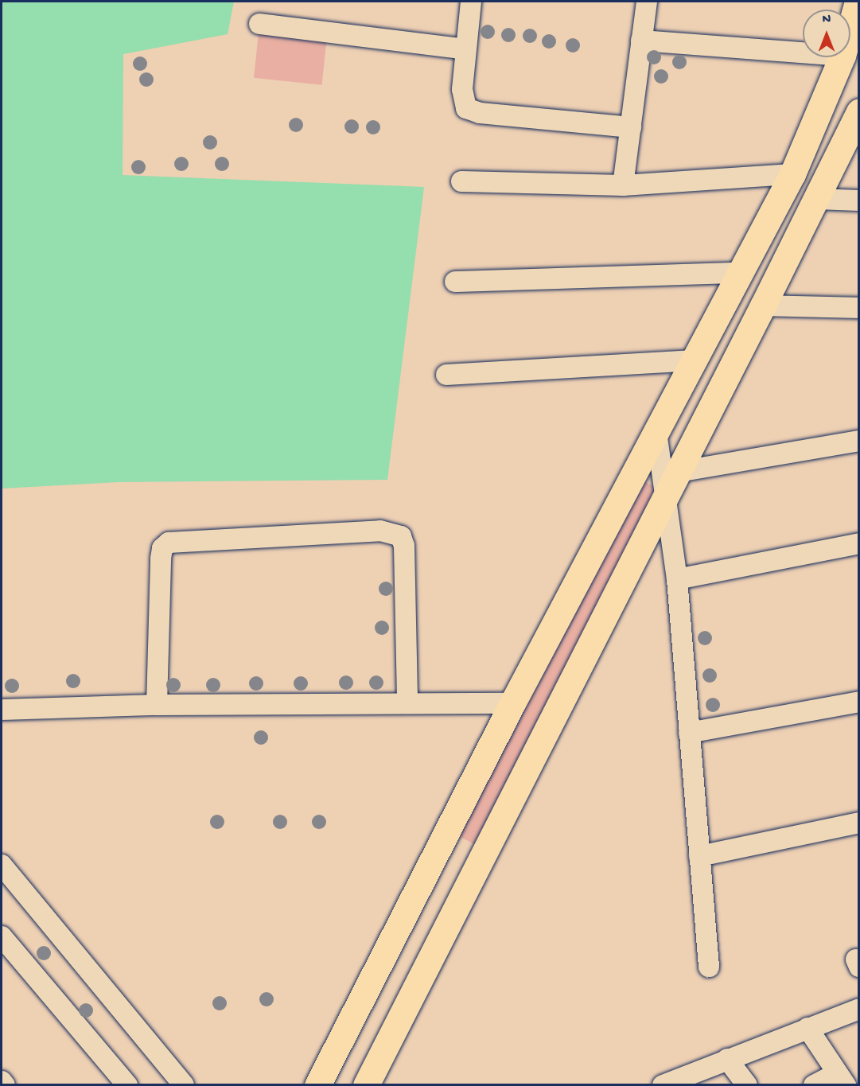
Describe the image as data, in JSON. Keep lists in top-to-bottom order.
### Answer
{
  "north": "top"
}
